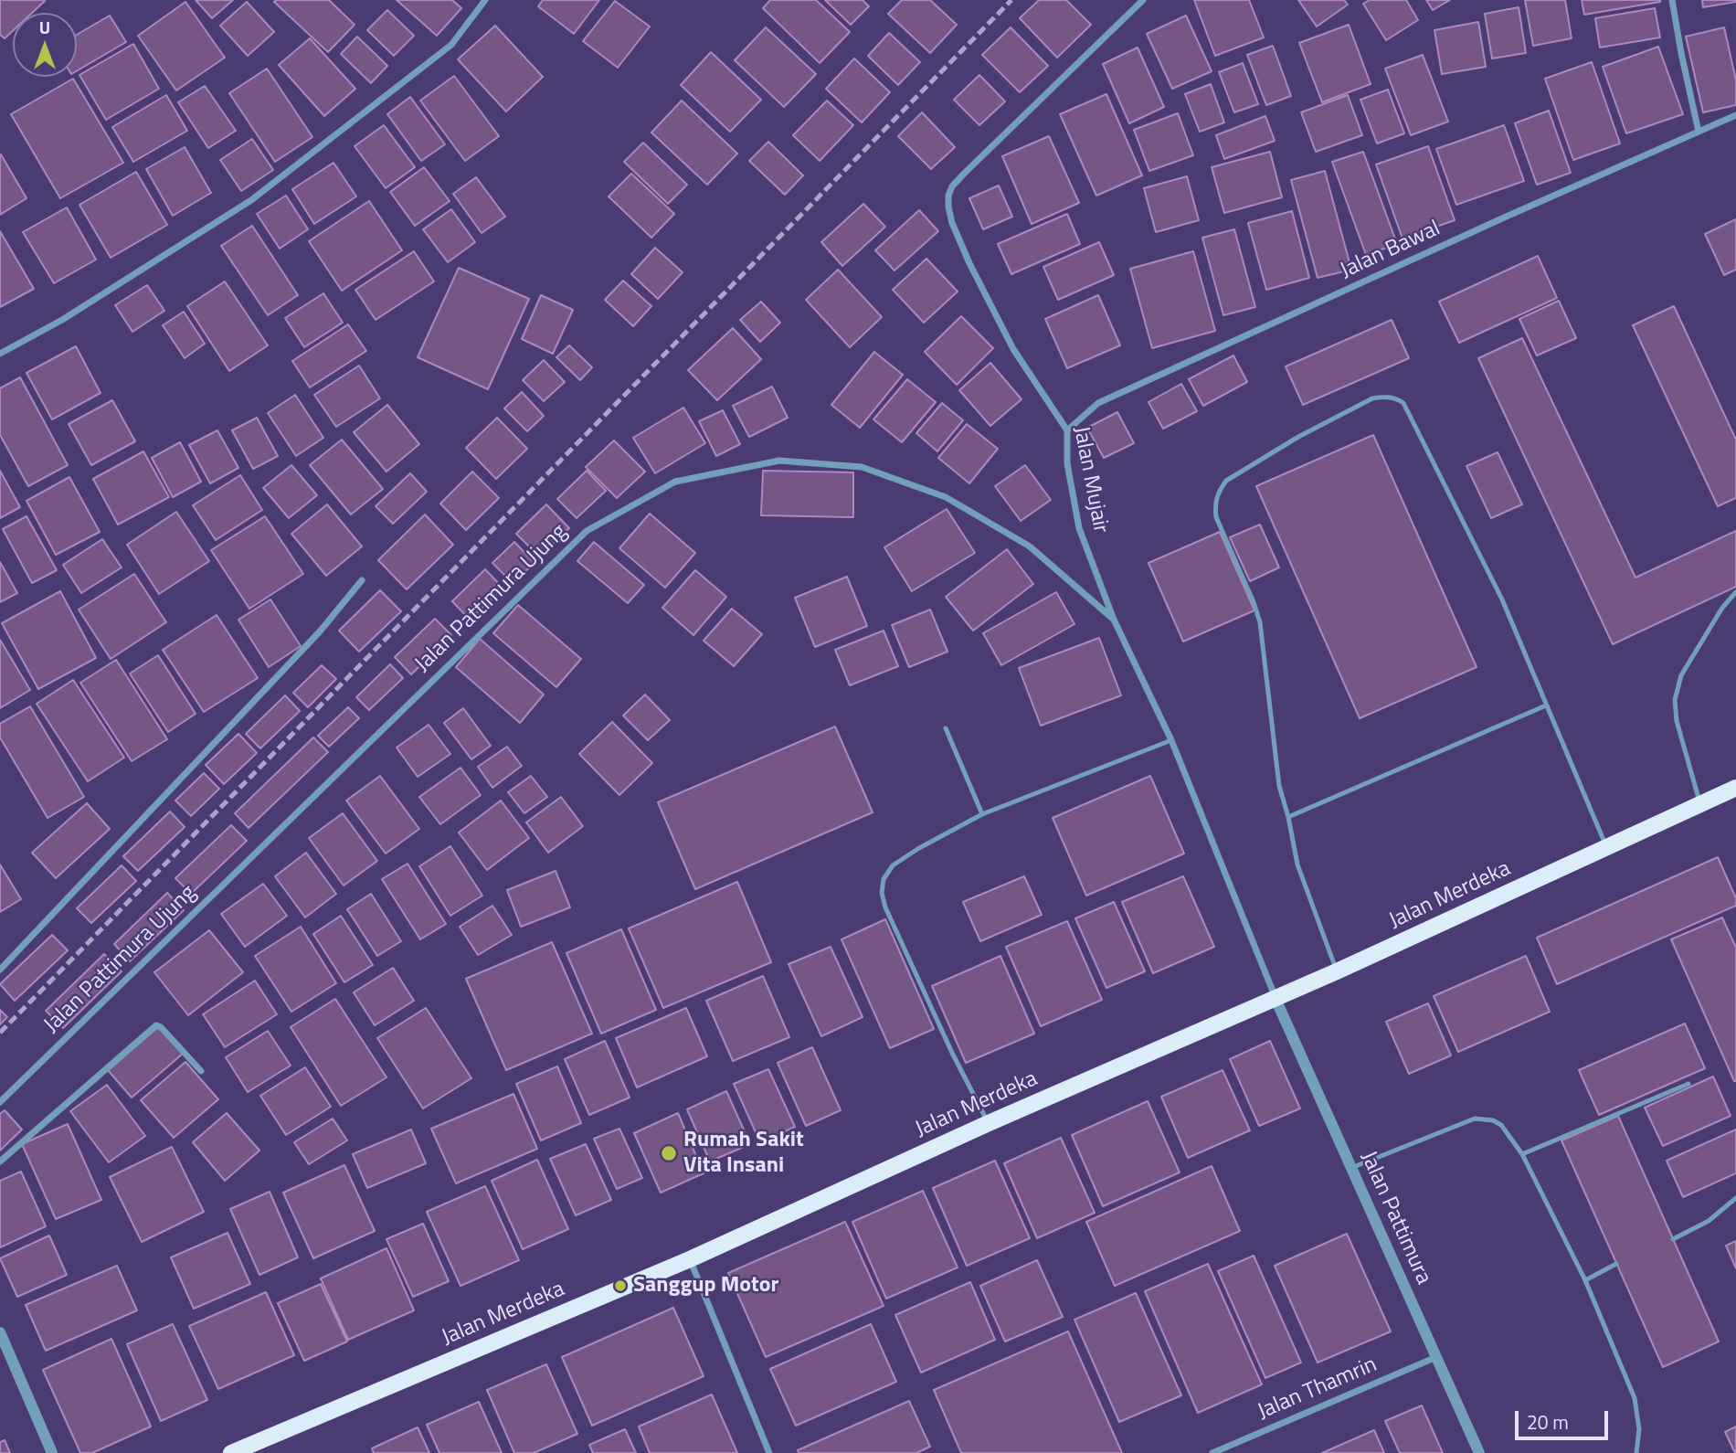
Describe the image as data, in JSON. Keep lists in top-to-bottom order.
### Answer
{
  "streets": {
    "main road": ["Jalan Merdeka"],
    "street": [
      "Jalan Bawal",
      "Jalan Mujair",
      "Jalan Pattimura Ujung",
      "Jalan Pattimura",
      "Jalan Thamrin"
    ]
  },
  "crossings": [
    ["Jalan Bawal", "Jalan Mujair"],
    ["Jalan Mujair", "Jalan Pattimura Ujung"],
    ["Jalan Mujair", "Jalan Merdeka"],
    ["Jalan Mujair", "Jalan Pattimura"],
    ["Jalan Merdeka", "Jalan Pattimura"],
    ["Jalan Pattimura", "Jalan Thamrin"]
  ],
  "places": ["Rumah Sakit Vita Insani", "Sanggup Motor"],
  "scale_bar": "20 m",
  "north": "top"
}
